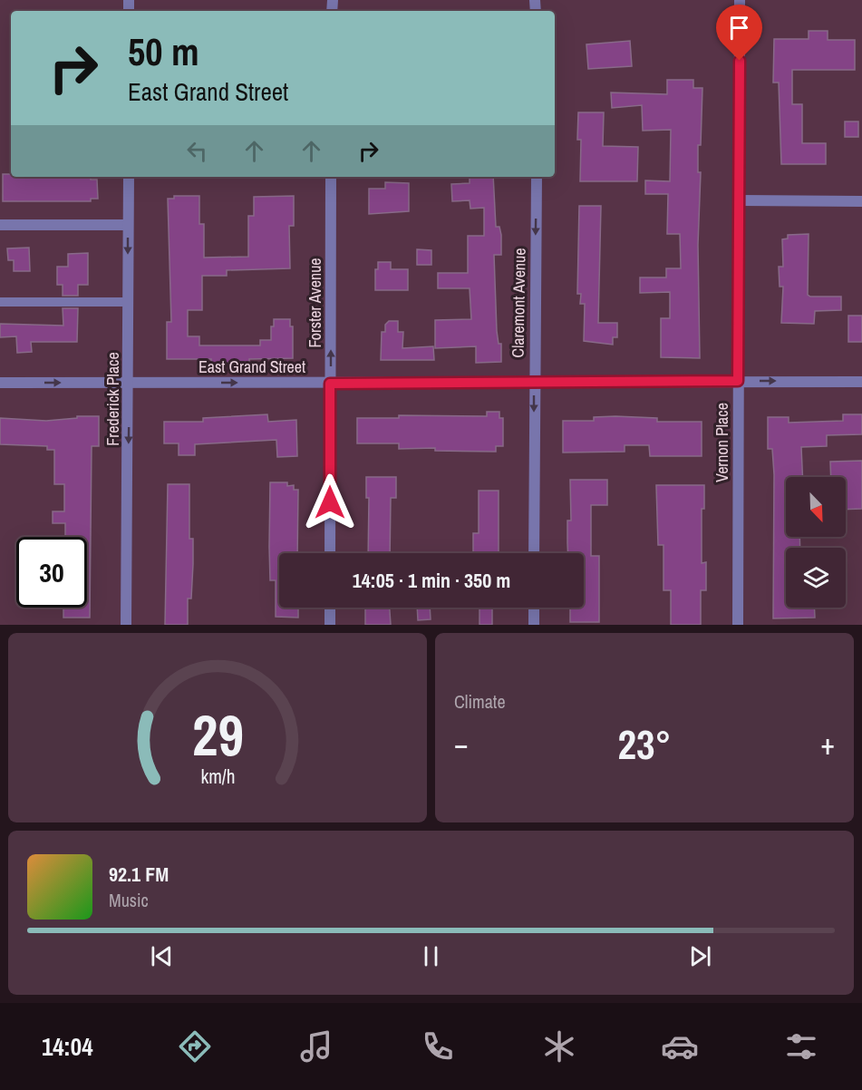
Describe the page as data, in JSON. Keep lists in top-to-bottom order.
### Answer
{
  "streets": {
    "street": [
      "Forster Avenue",
      "Claremont Avenue",
      "East Grand Street",
      "Frederick Place",
      "Vernon Place"
    ]
  },
  "crossings": [
    ["Forster Avenue", "East Grand Street"],
    ["Claremont Avenue", "East Grand Street"],
    ["East Grand Street", "Frederick Place"],
    ["East Grand Street", "Vernon Place"]
  ],
  "one_way": [
    "Forster Avenue",
    "Claremont Avenue",
    "East Grand Street",
    "Frederick Place"
  ],
  "north": "bottom right",
  "page": {
    "turn": ["50 m", "East Grand Street"],
    "limit": "30",
    "trip": "14:05 · 1 min · 350 m",
    "tile": "Climate",
    "heat": ["−", "23°", "+"],
    "song": ["92.1 FM", "Music"],
    "tabs": "14:04",
    "gauge": ["29", "km/h"]
  }
}
